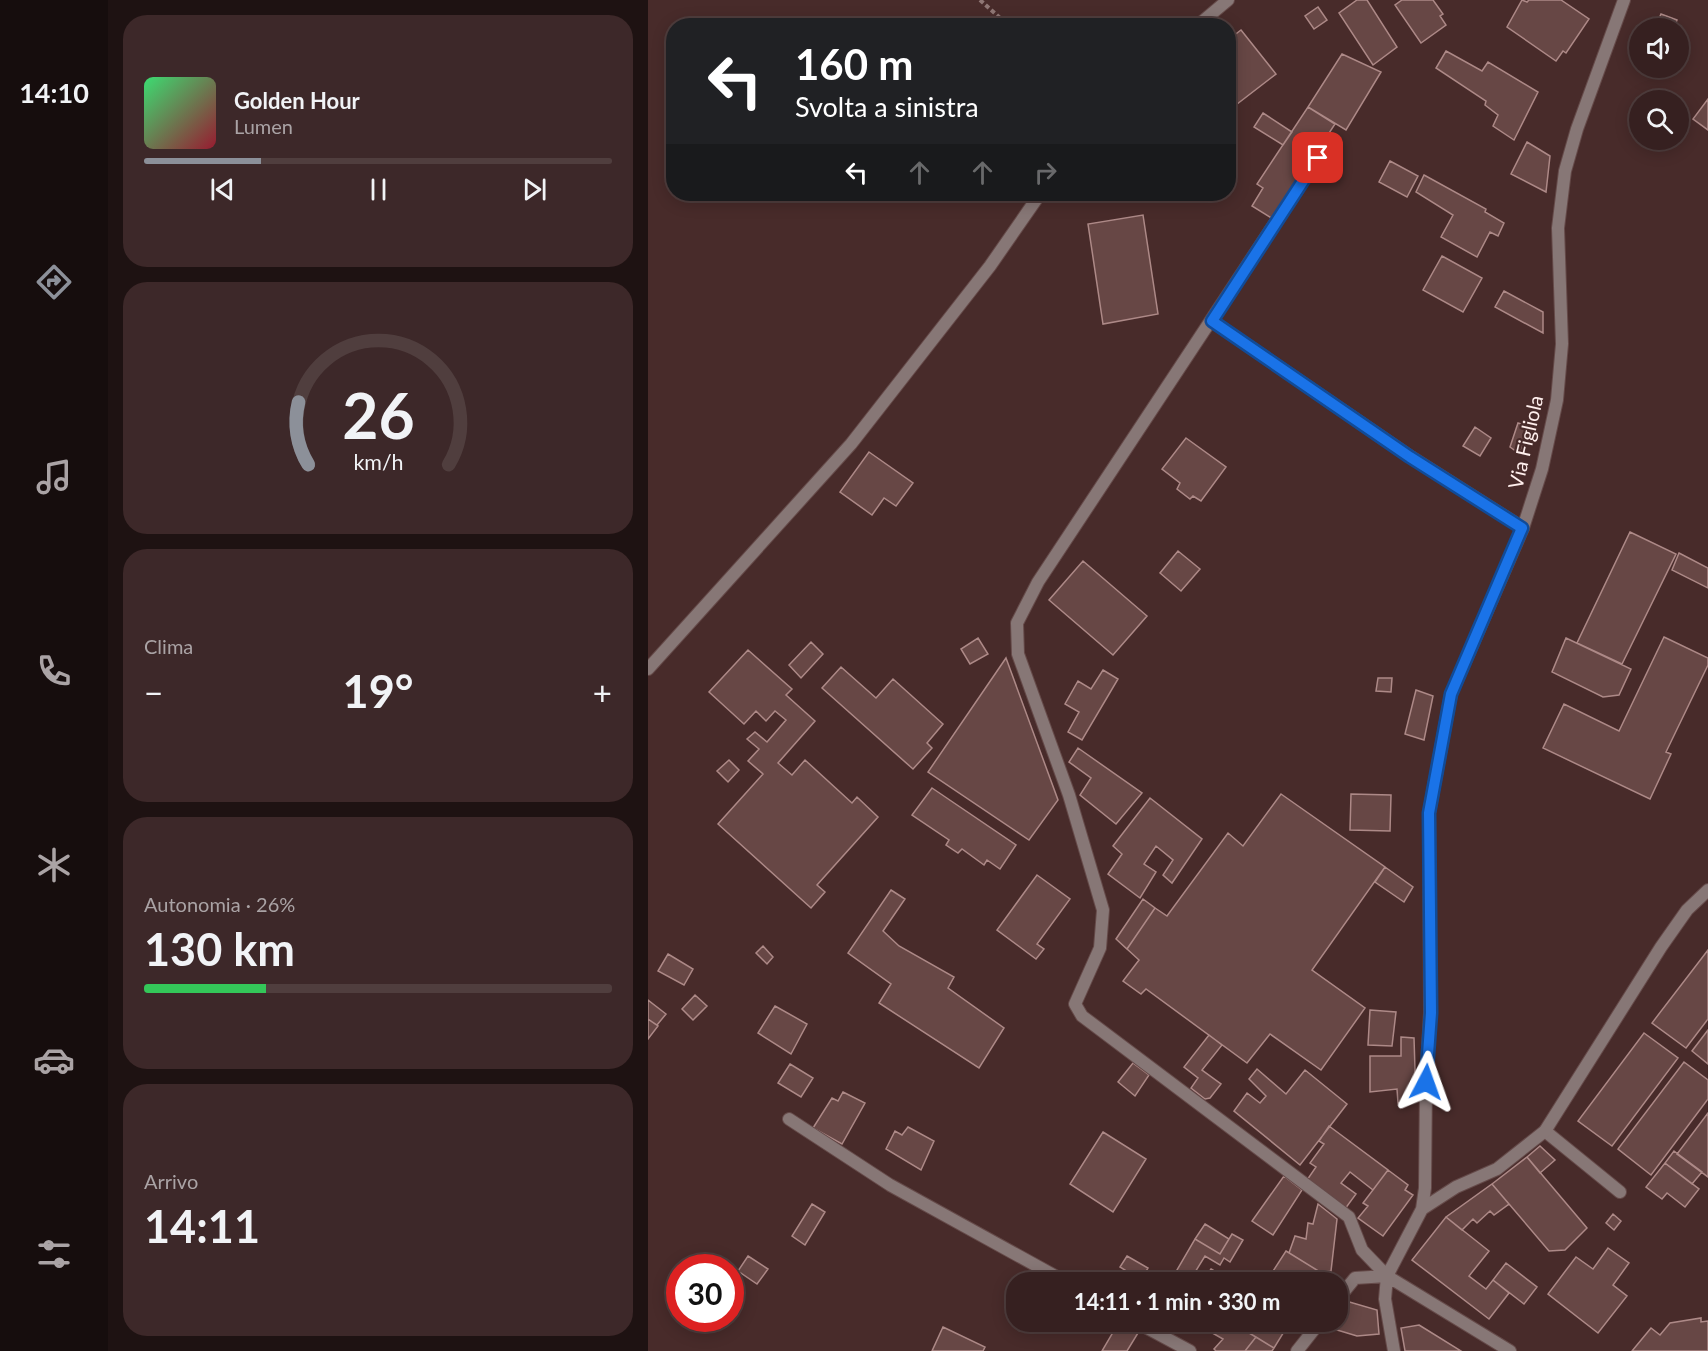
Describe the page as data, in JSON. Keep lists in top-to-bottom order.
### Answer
{
  "streets": {
    "street": ["Via Figliola"]
  },
  "page": {
    "tabs": "14:10",
    "turn": ["160 m", "Svolta a sinistra"],
    "song": ["Golden Hour", "Lumen"],
    "tile": [
      "Clima",
      ["Autonomia · 26%", "130 km"],
      ["Arrivo", "14:11"]
    ],
    "heat": ["−", "19°", "+"],
    "limit": "30",
    "trip": "14:11 · 1 min · 330 m",
    "gauge": ["26", "km/h"]
  }
}
